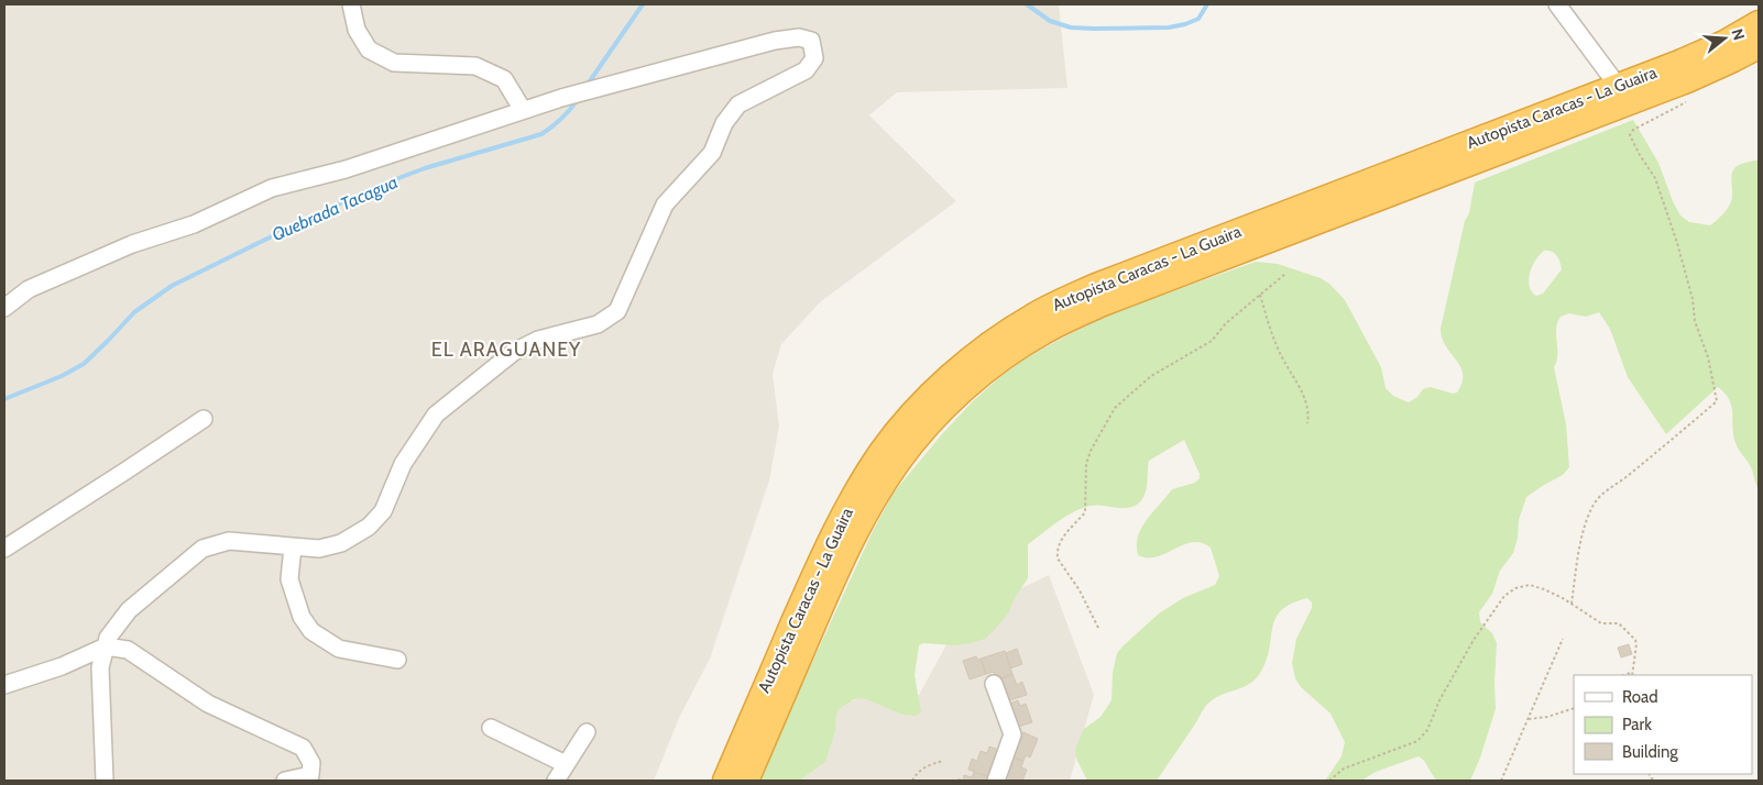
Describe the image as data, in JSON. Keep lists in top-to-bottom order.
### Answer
{
  "streets": {
    "highway": ["Autopista Caracas - La Guaira"]
  },
  "districts": ["EL ARAGUANEY"],
  "water": ["Quebrada Tacagua"],
  "legend": ["Road", "Park", "Building"],
  "north": "right"
}
